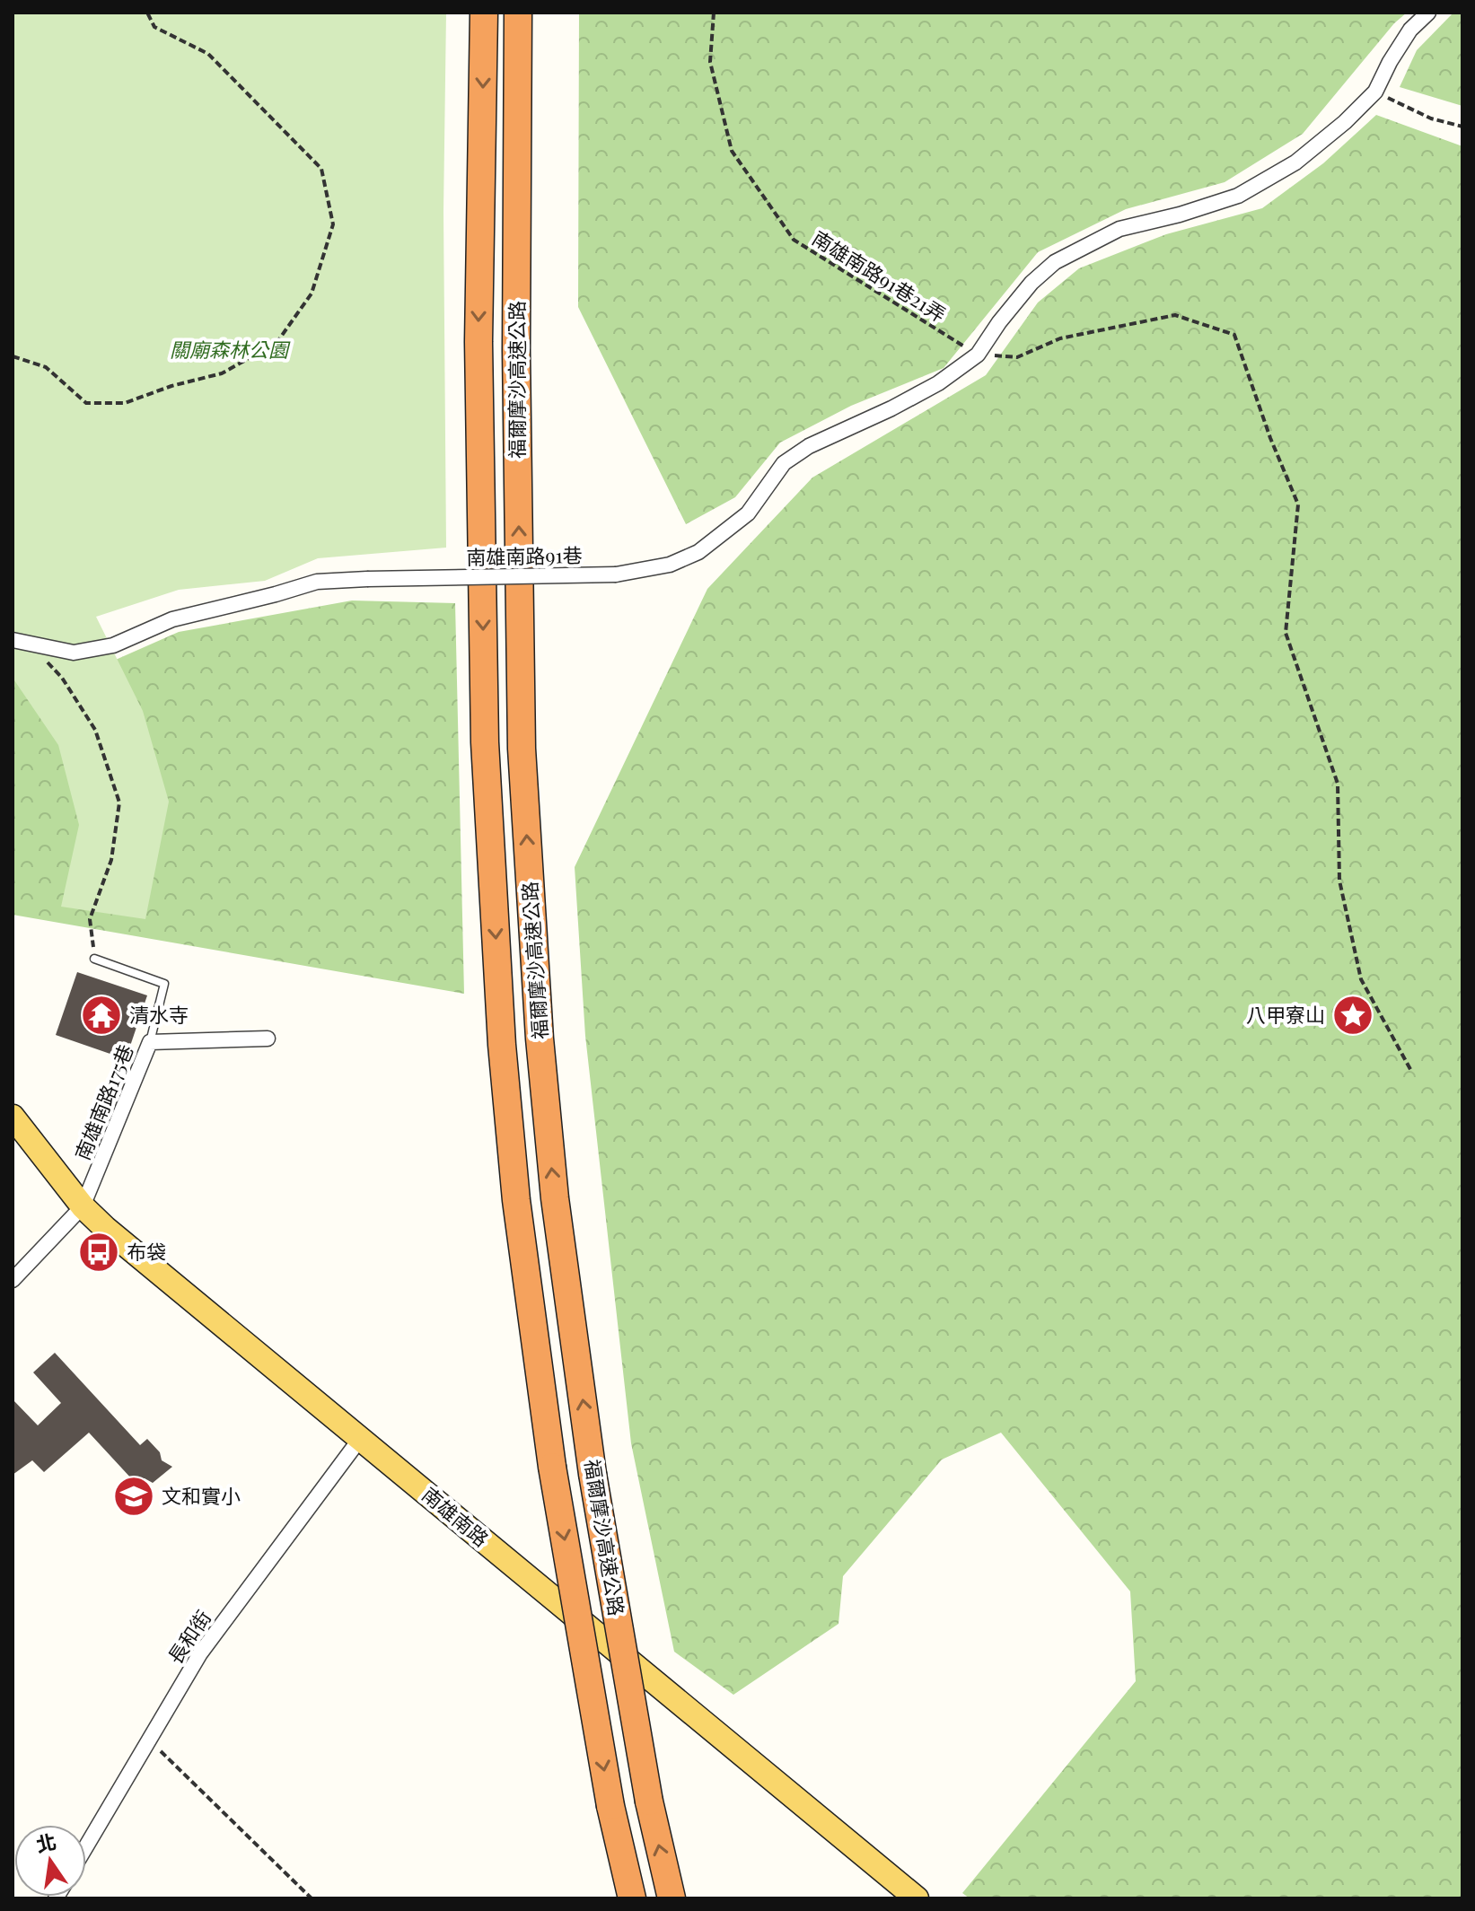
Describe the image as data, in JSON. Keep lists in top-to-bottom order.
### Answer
{
  "streets": {
    "highway": ["福爾摩沙高速公路"],
    "main road": ["南雄南路"],
    "street": ["南雄南路91巷", "南雄南路175巷", "長和街"],
    "path": ["南雄南路91巷21弄"]
  },
  "crossings": [
    ["南雄南路91巷21弄", "南雄南路91巷"],
    ["南雄南路175巷", "南雄南路"],
    ["南雄南路", "長和街"]
  ],
  "parks": ["關廟森林公園"],
  "places": {
    "temple": ["清水寺"],
    "place": ["八甲寮山"],
    "bus stop": ["布袋"],
    "school or university": ["文和實小"]
  },
  "north": "top"
}
